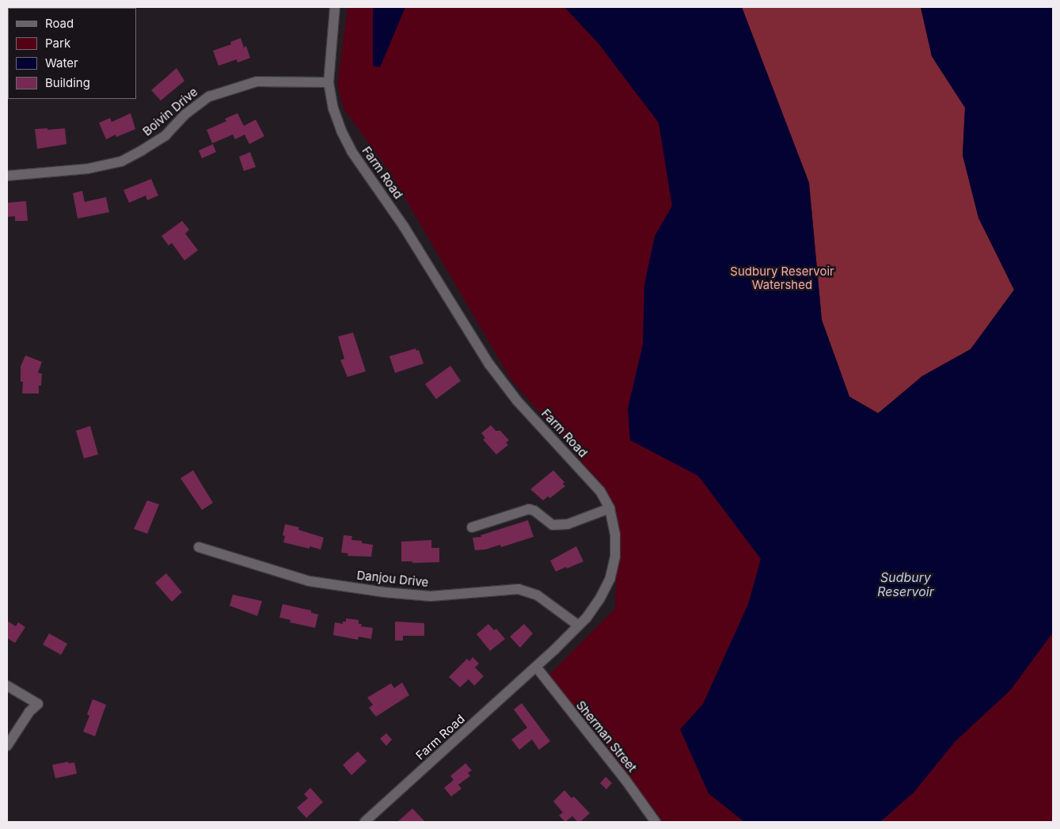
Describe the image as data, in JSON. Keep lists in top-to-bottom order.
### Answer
{
  "streets": {
    "street": [
      "Boivin Drive",
      "Farm Road",
      "Danjou Drive",
      "Sherman Street"
    ]
  },
  "crossings": [
    ["Boivin Drive", "Farm Road"],
    ["Farm Road", "Danjou Drive"],
    ["Farm Road", "Sherman Street"]
  ],
  "water": ["Sudbury Reservoir"],
  "parks": ["Sudbury Reservoir Watershed"],
  "legend": [
    "Road",
    "Park",
    "Water",
    "Building"
  ]
}
